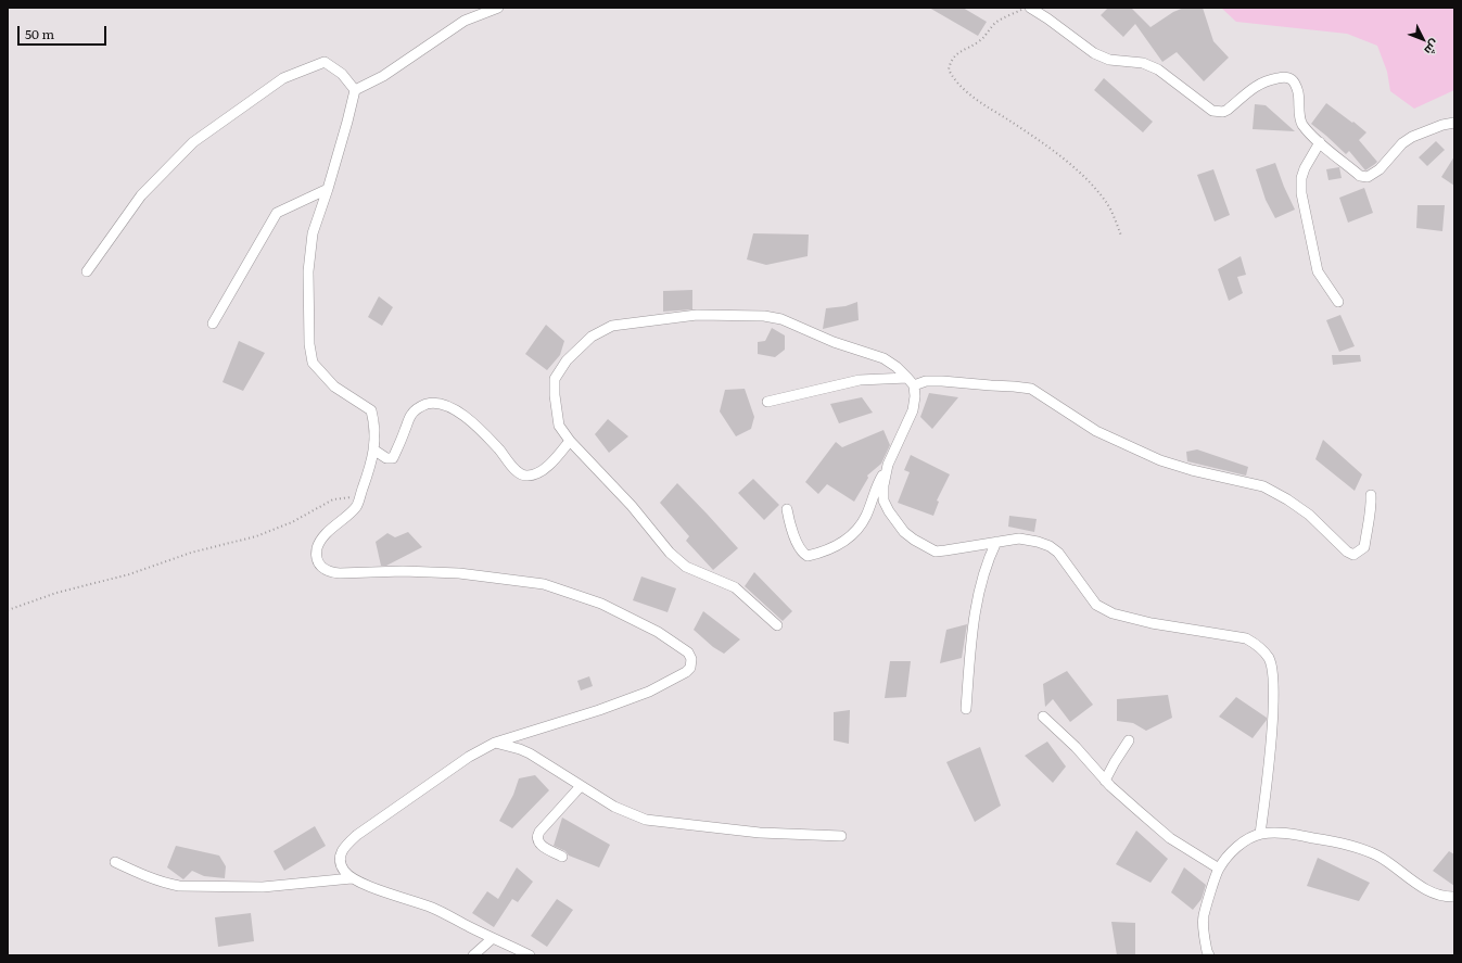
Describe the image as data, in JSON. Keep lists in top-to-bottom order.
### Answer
{
  "scale_bar": "50 m",
  "north": "bottom right"
}
